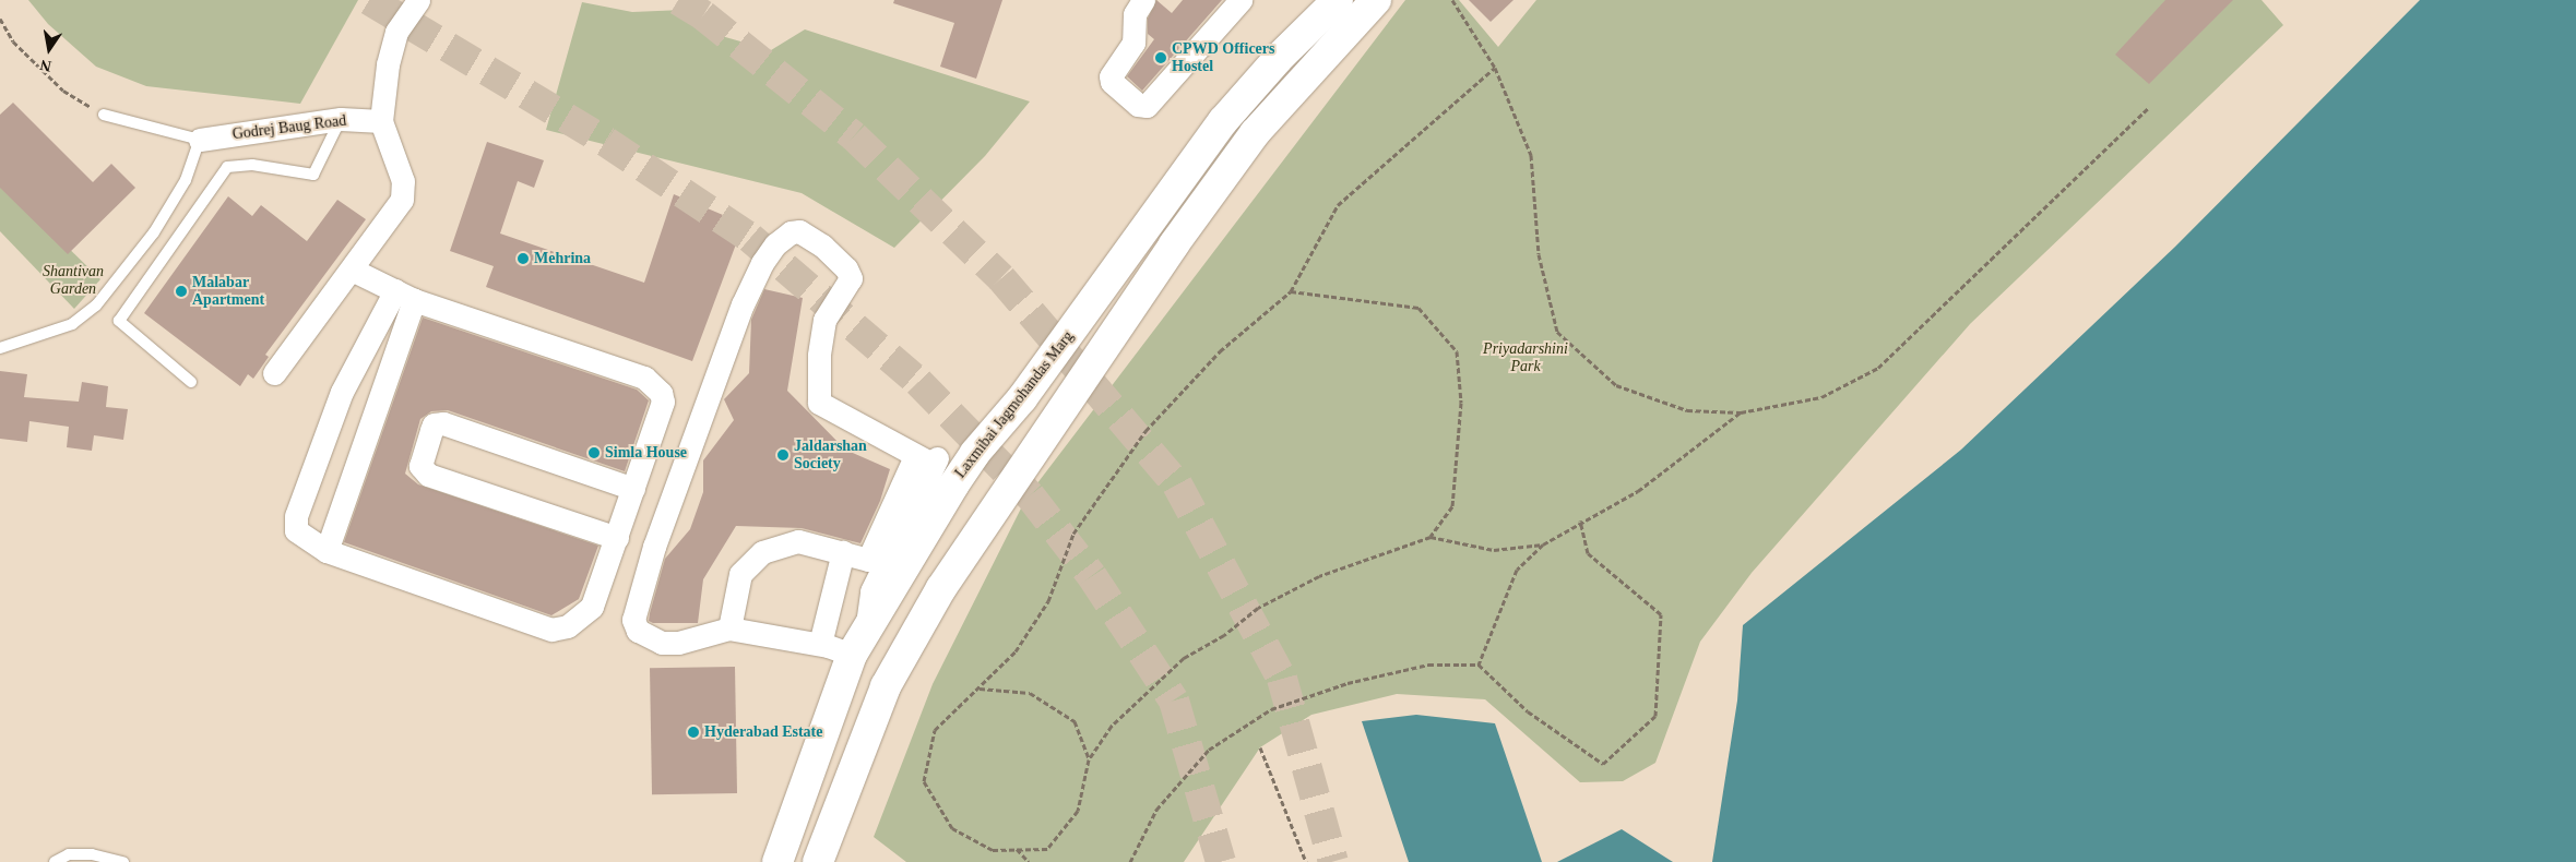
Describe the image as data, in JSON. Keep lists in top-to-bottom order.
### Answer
{
  "streets": {
    "main road": ["Laxmibai Jagmohandas Marg"],
    "street": ["Godrej Baug Road"]
  },
  "parks": ["Shantivan Garden", "Priyadarshini Park"],
  "places": [
    "CPWD Officers Hostel",
    "Mehrina",
    "Malabar Apartment",
    "Simla House",
    "Jaldarshan Society",
    "Hyderabad Estate"
  ],
  "north": "bottom"
}
